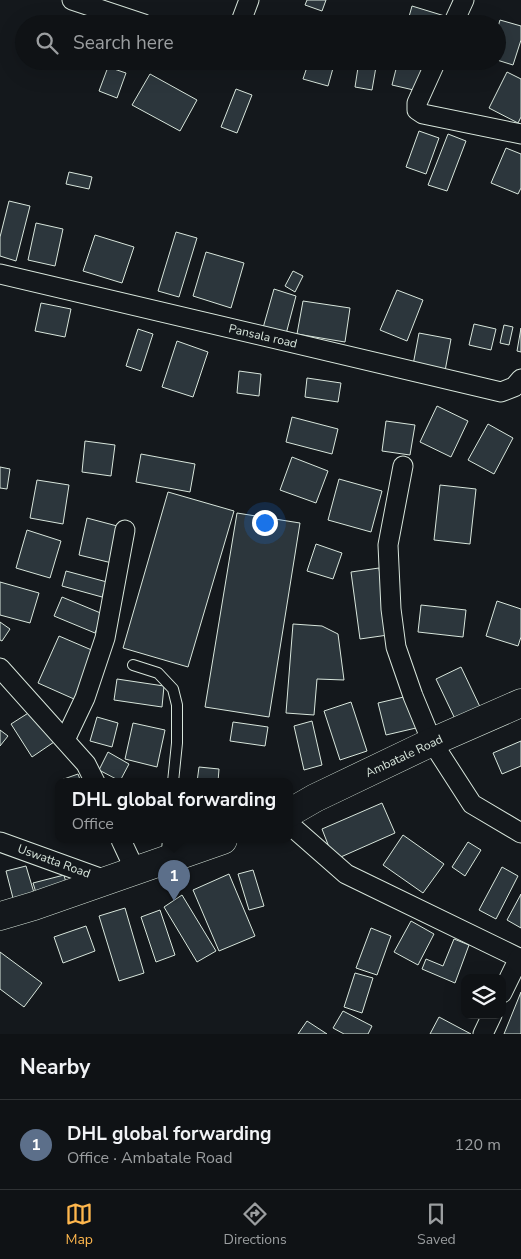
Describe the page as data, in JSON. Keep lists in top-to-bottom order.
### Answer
{
  "streets": {
    "main road": ["Ambatale Road"],
    "street": ["Pansala road", "Uswatta Road"]
  },
  "page": {
    "search": "Search here",
    "popup": ["DHL global forwarding", "Office"],
    "pins": "1",
    "heading": "Nearby",
    "list": [
      {
        "mark": "1",
        "name": "DHL global forwarding",
        "note": "Office · Ambatale Road",
        "value": "120 m"
      }
    ],
    "nav": ["Map", "Directions", "Saved"]
  }
}
